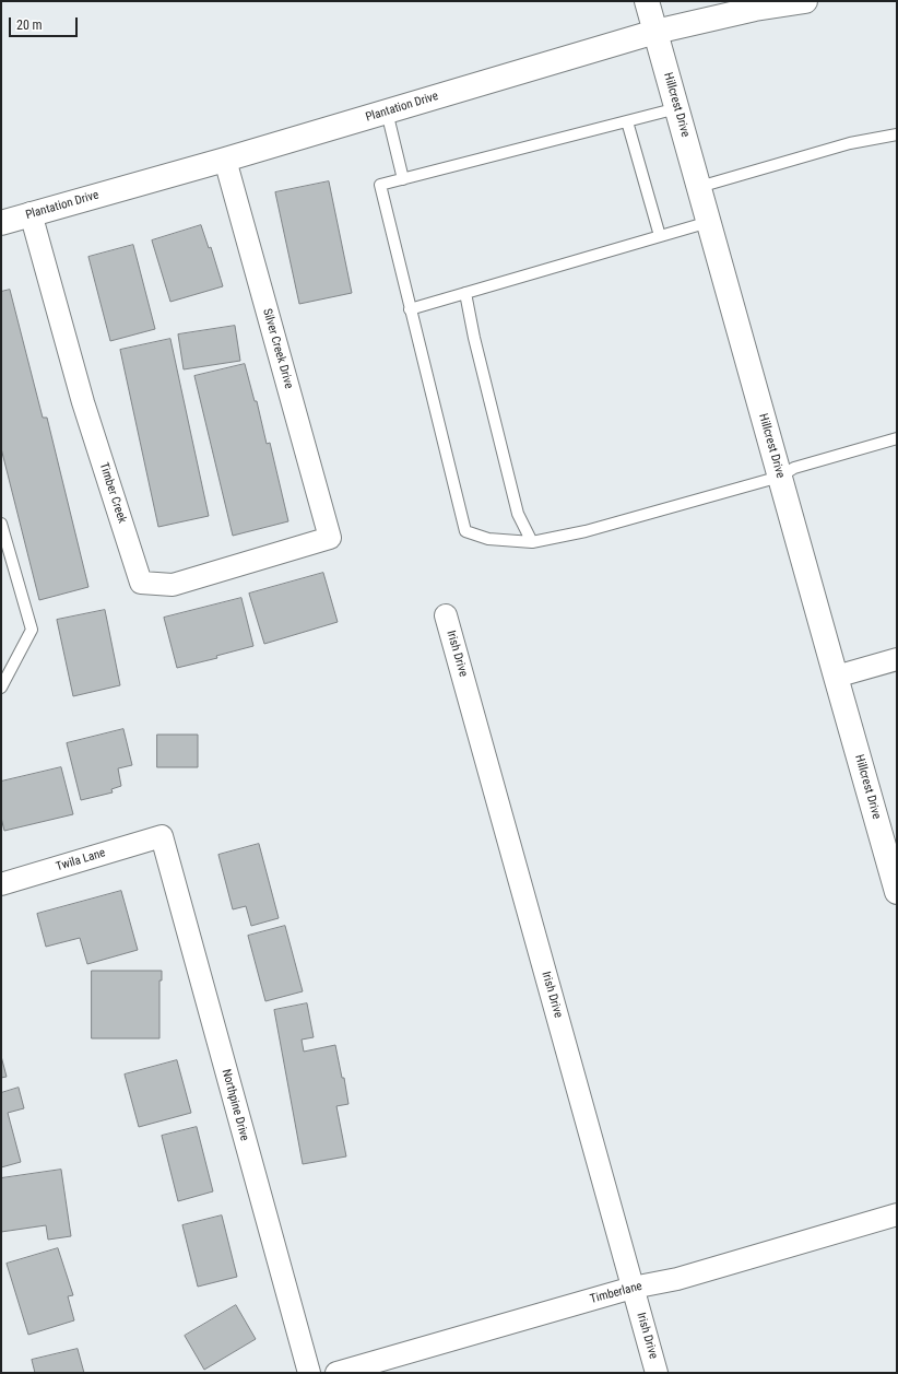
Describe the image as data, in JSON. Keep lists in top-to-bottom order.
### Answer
{
  "streets": {
    "street": [
      "Hillcrest Drive",
      "Plantation Drive",
      "Silver Creek Drive",
      "Timber Creek",
      "Irish Drive",
      "Twila Lane",
      "Northpine Drive",
      "Timberlane"
    ]
  },
  "crossings": [
    ["Hillcrest Drive", "Plantation Drive"],
    ["Plantation Drive", "Silver Creek Drive"],
    ["Plantation Drive", "Timber Creek"],
    ["Silver Creek Drive", "Timber Creek"],
    ["Irish Drive", "Timberlane"],
    ["Twila Lane", "Northpine Drive"]
  ],
  "scale_bar": "20 m"
}
